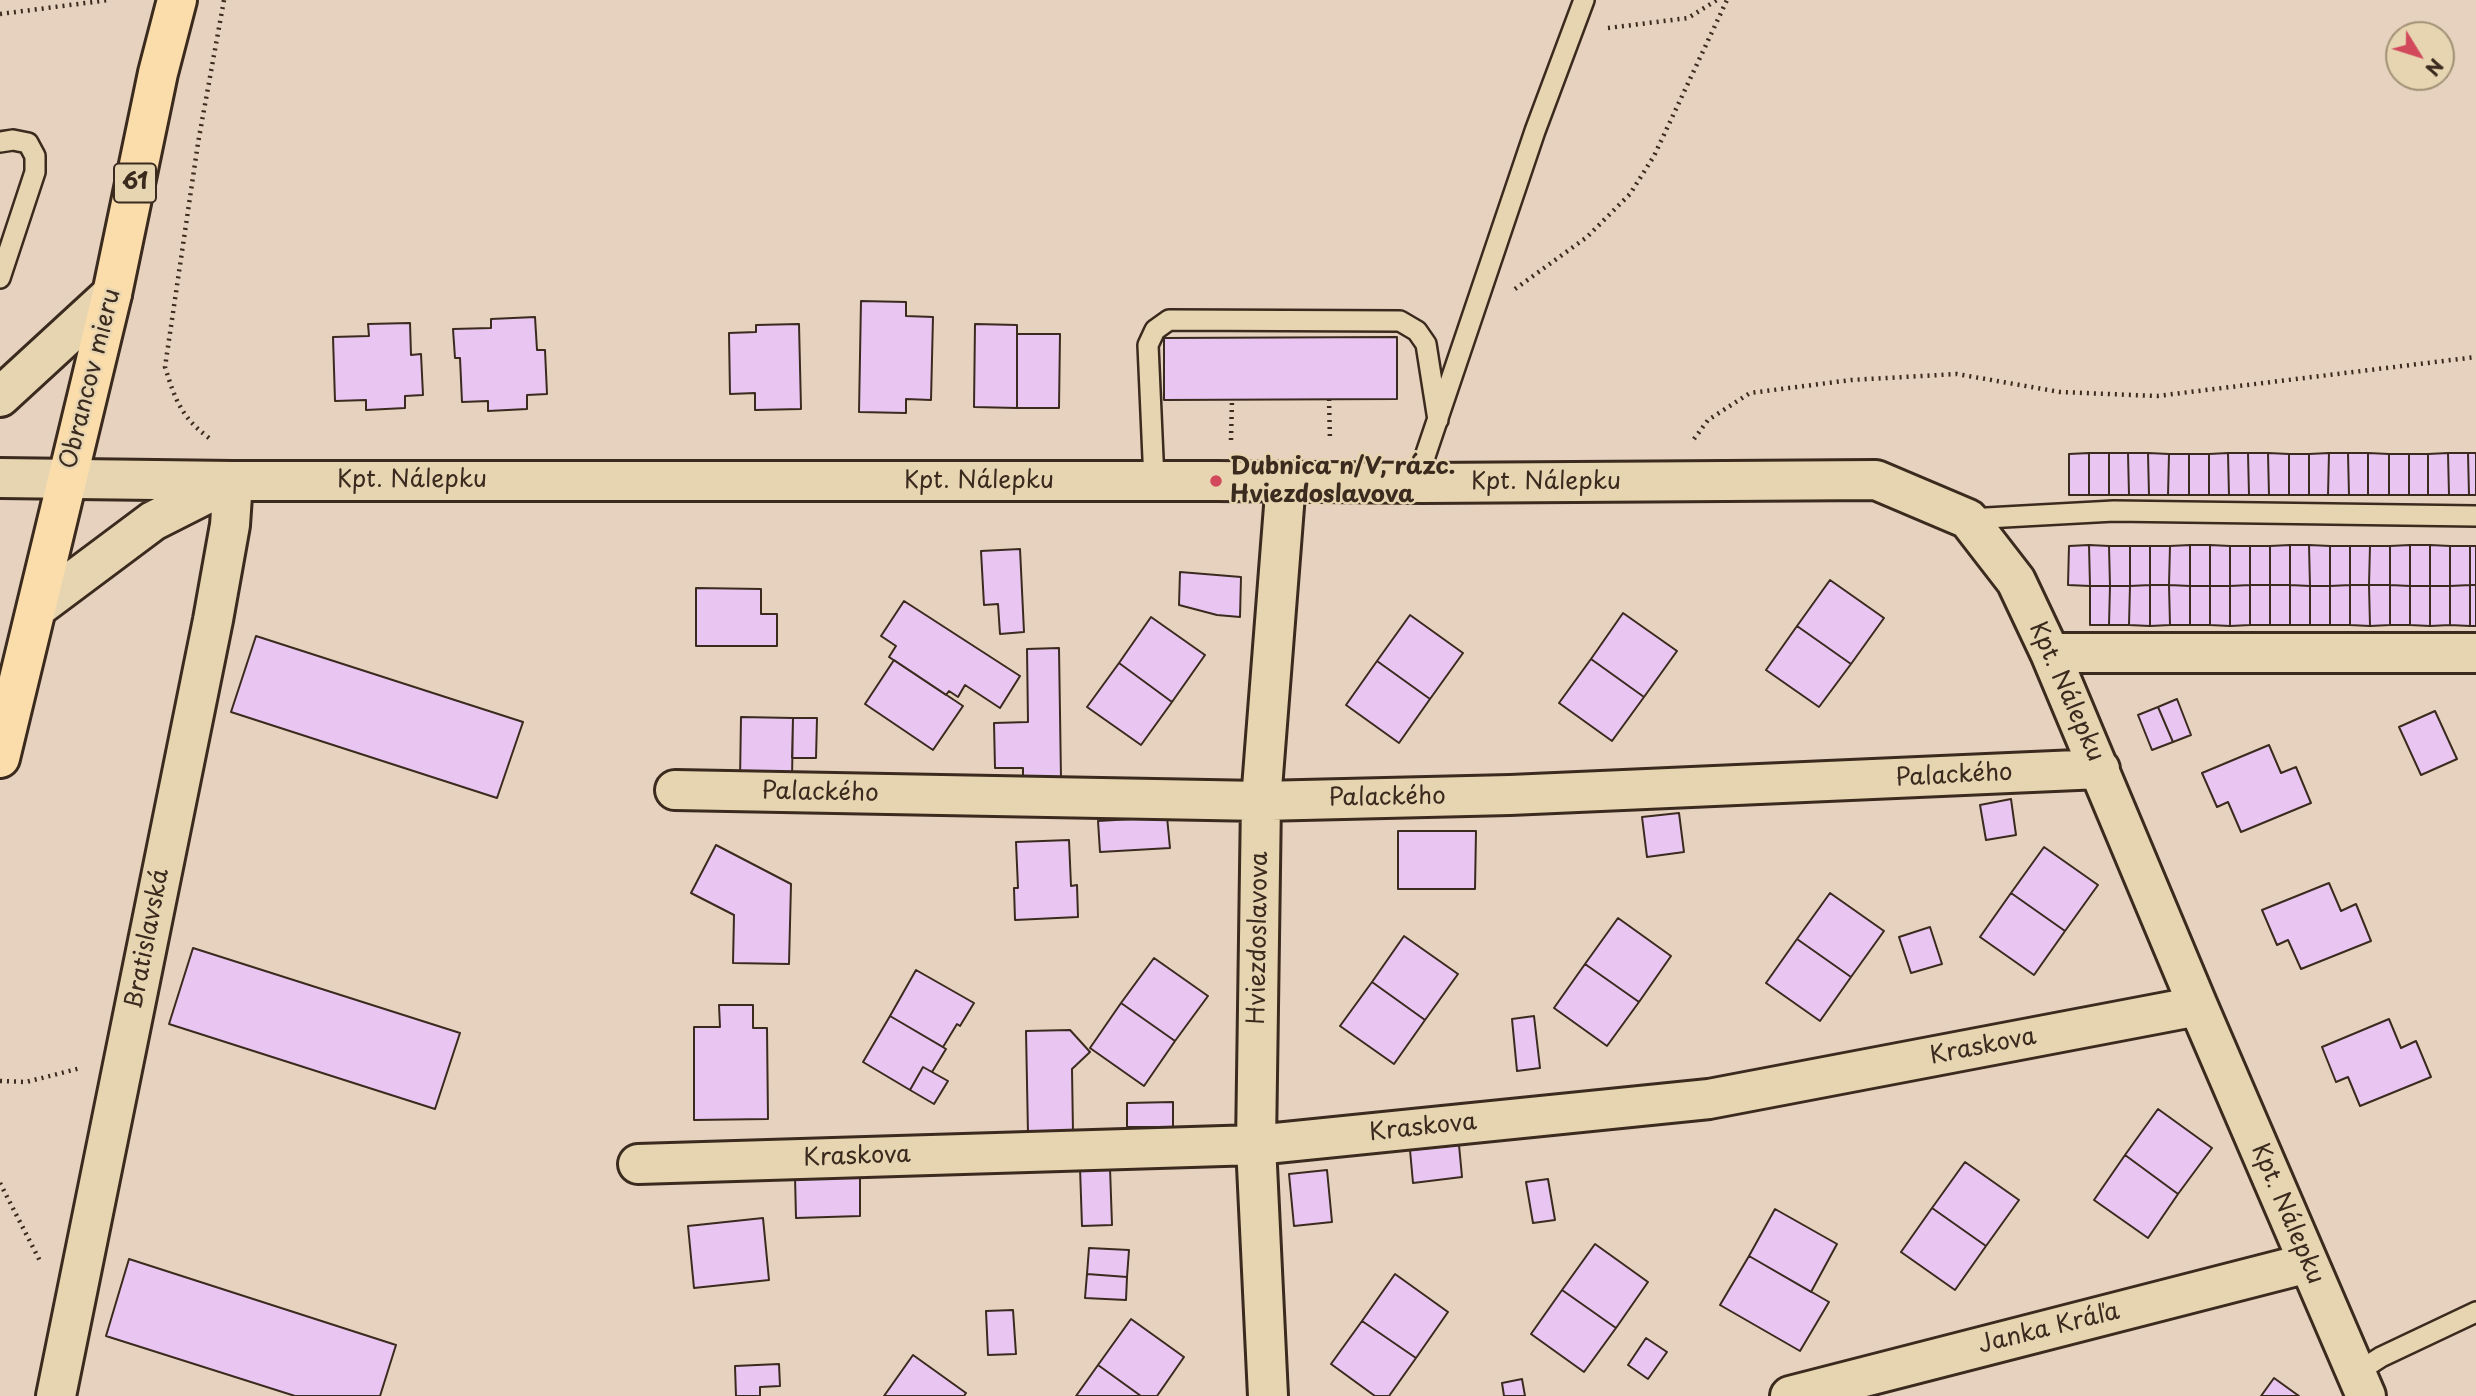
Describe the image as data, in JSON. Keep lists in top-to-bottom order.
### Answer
{
  "streets": {
    "main road": ["61", "Obrancov mieru"],
    "street": [
      "Kpt. Nálepku",
      "Palackého",
      "Hviezdoslavova",
      "Bratislavská",
      "Kraskova",
      "Janka Kráľa"
    ]
  },
  "crossings": [
    ["Obrancov mieru", "Kpt. Nálepku"],
    ["Kpt. Nálepku", "Palackého"],
    ["Kpt. Nálepku", "Hviezdoslavova"],
    ["Kpt. Nálepku", "Bratislavská"],
    ["Kpt. Nálepku", "Kraskova"],
    ["Kpt. Nálepku", "Janka Kráľa"],
    ["Palackého", "Hviezdoslavova"],
    ["Hviezdoslavova", "Kraskova"]
  ],
  "places": ["Dubnica n/V, rázc. Hviezdoslavova"],
  "north": "bottom right"
}
